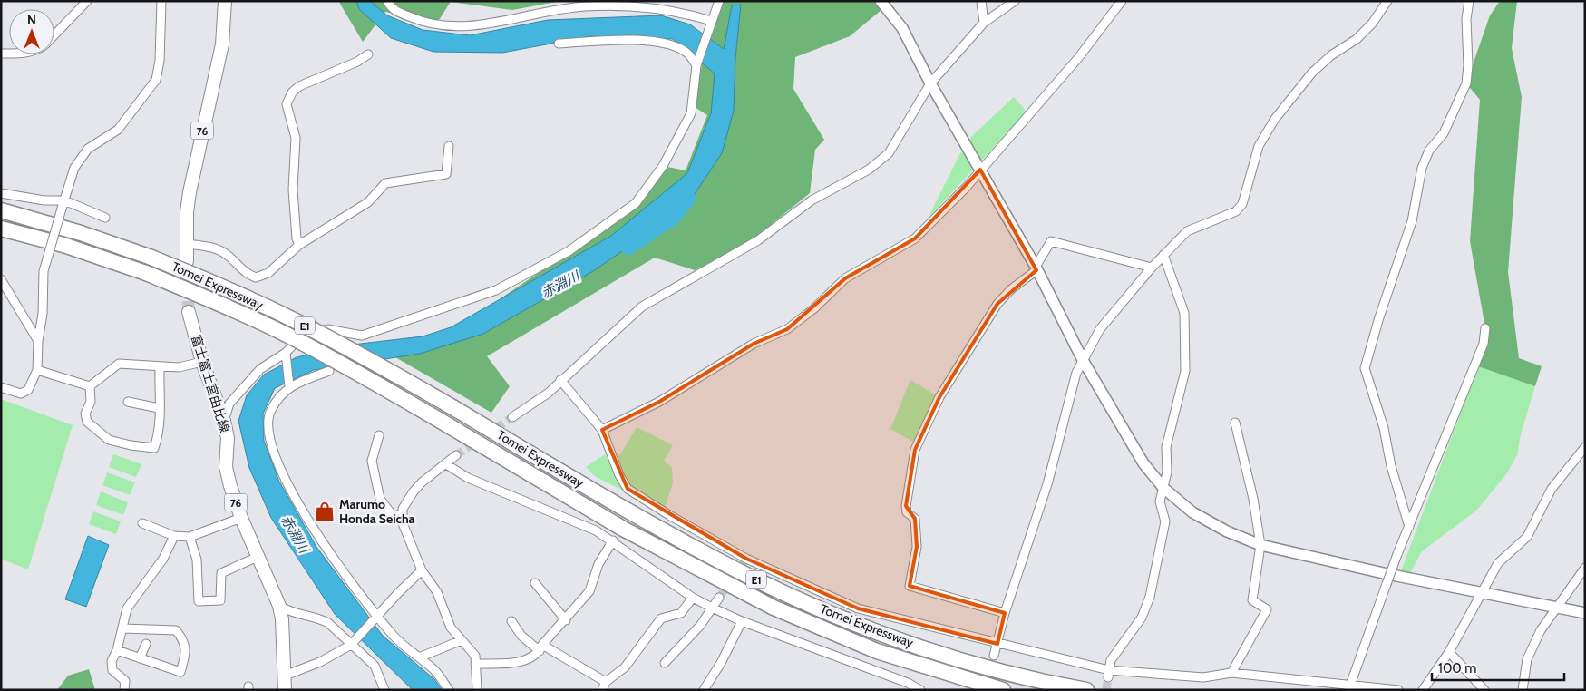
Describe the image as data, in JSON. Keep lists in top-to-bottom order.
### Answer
{
  "streets": {
    "highway": ["Tomei Expressway", "E1"],
    "main road": ["76", "富士富士宮由比線"]
  },
  "water": ["赤淵川"],
  "places": {
    "shop": ["Marumo Honda Seicha"]
  },
  "scale_bar": "100 m",
  "north": "top"
}
